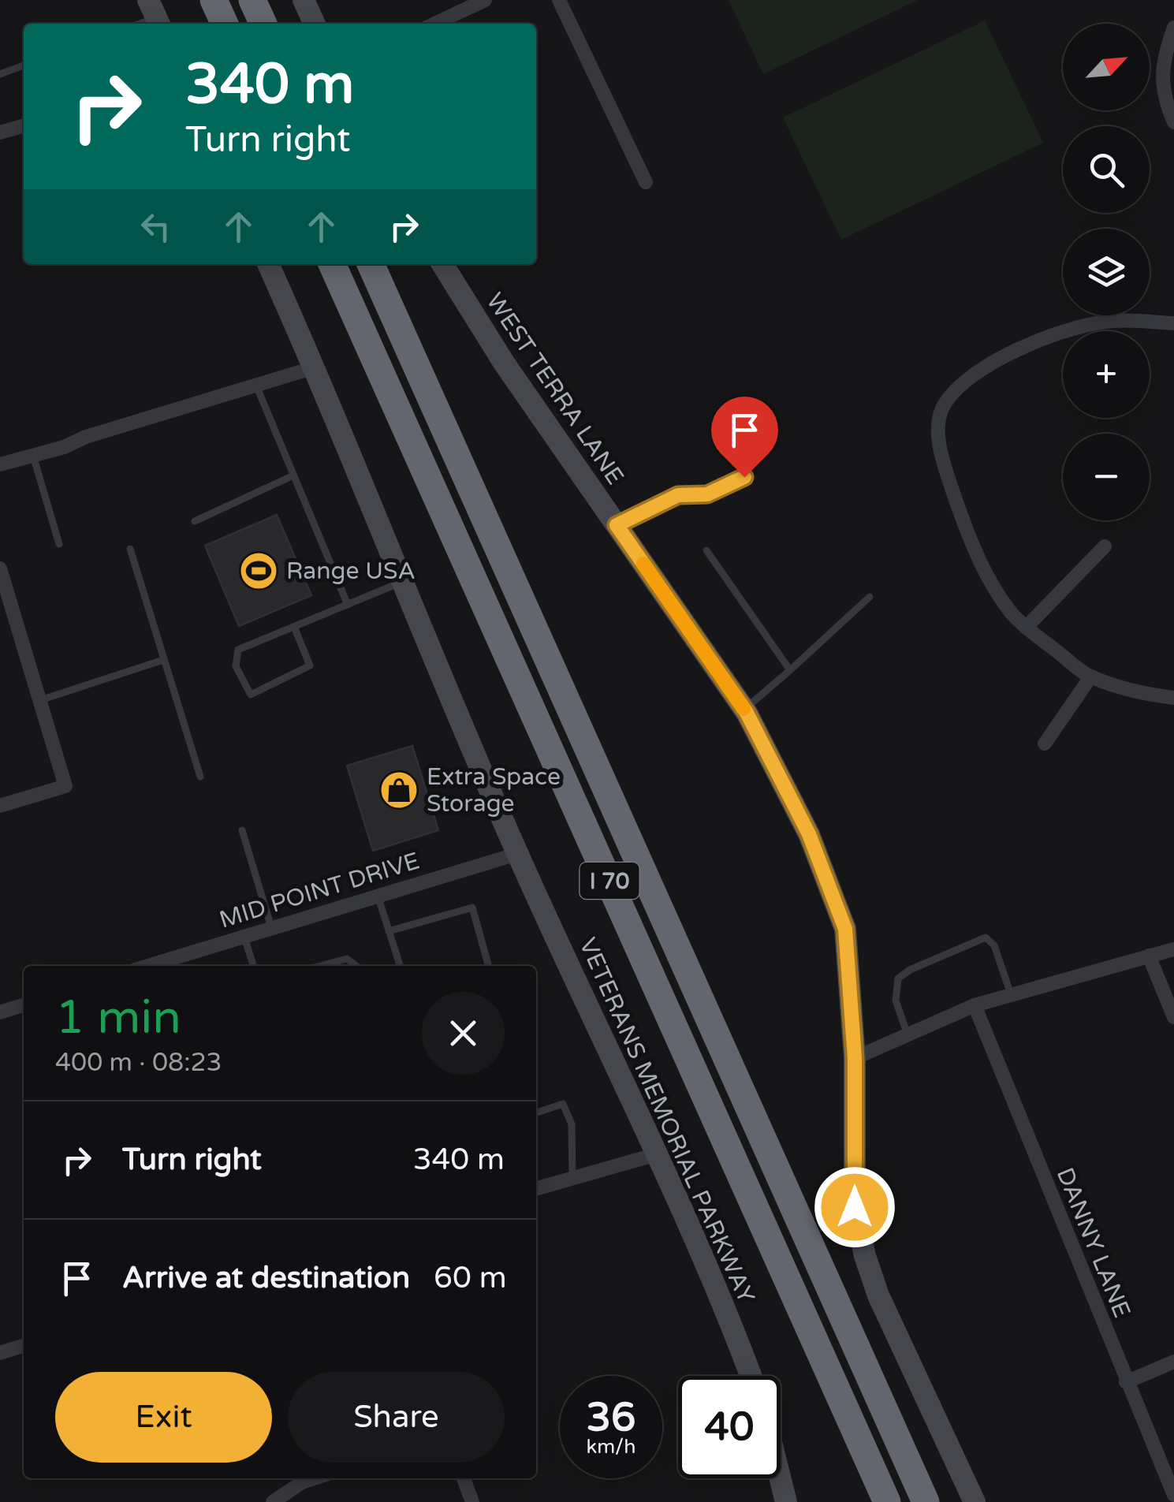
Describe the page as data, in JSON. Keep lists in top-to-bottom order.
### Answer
{
  "streets": {
    "highway": ["I 70"],
    "street": [
      "WEST TERRA LANE",
      "MID POINT DRIVE",
      "VETERANS MEMORIAL PARKWAY",
      "DANNY LANE"
    ]
  },
  "crossings": [
    ["MID POINT DRIVE", "VETERANS MEMORIAL PARKWAY"]
  ],
  "places": {
    "sports": ["Range USA"],
    "shop": ["Extra Space Storage"]
  },
  "north": "top right",
  "page": {
    "map_buttons": ["+", "−"],
    "turn": ["340 m", "Turn right"],
    "heading": ["1 min", "400 m · 08:23"],
    "list": [
      {
        "name": "Turn right",
        "value": "340 m"
      },
      {
        "name": "Arrive at destination",
        "value": "60 m"
      }
    ],
    "buttons": ["Exit", "Share"],
    "speed": "36 km/h",
    "limit": "40"
  }
}
